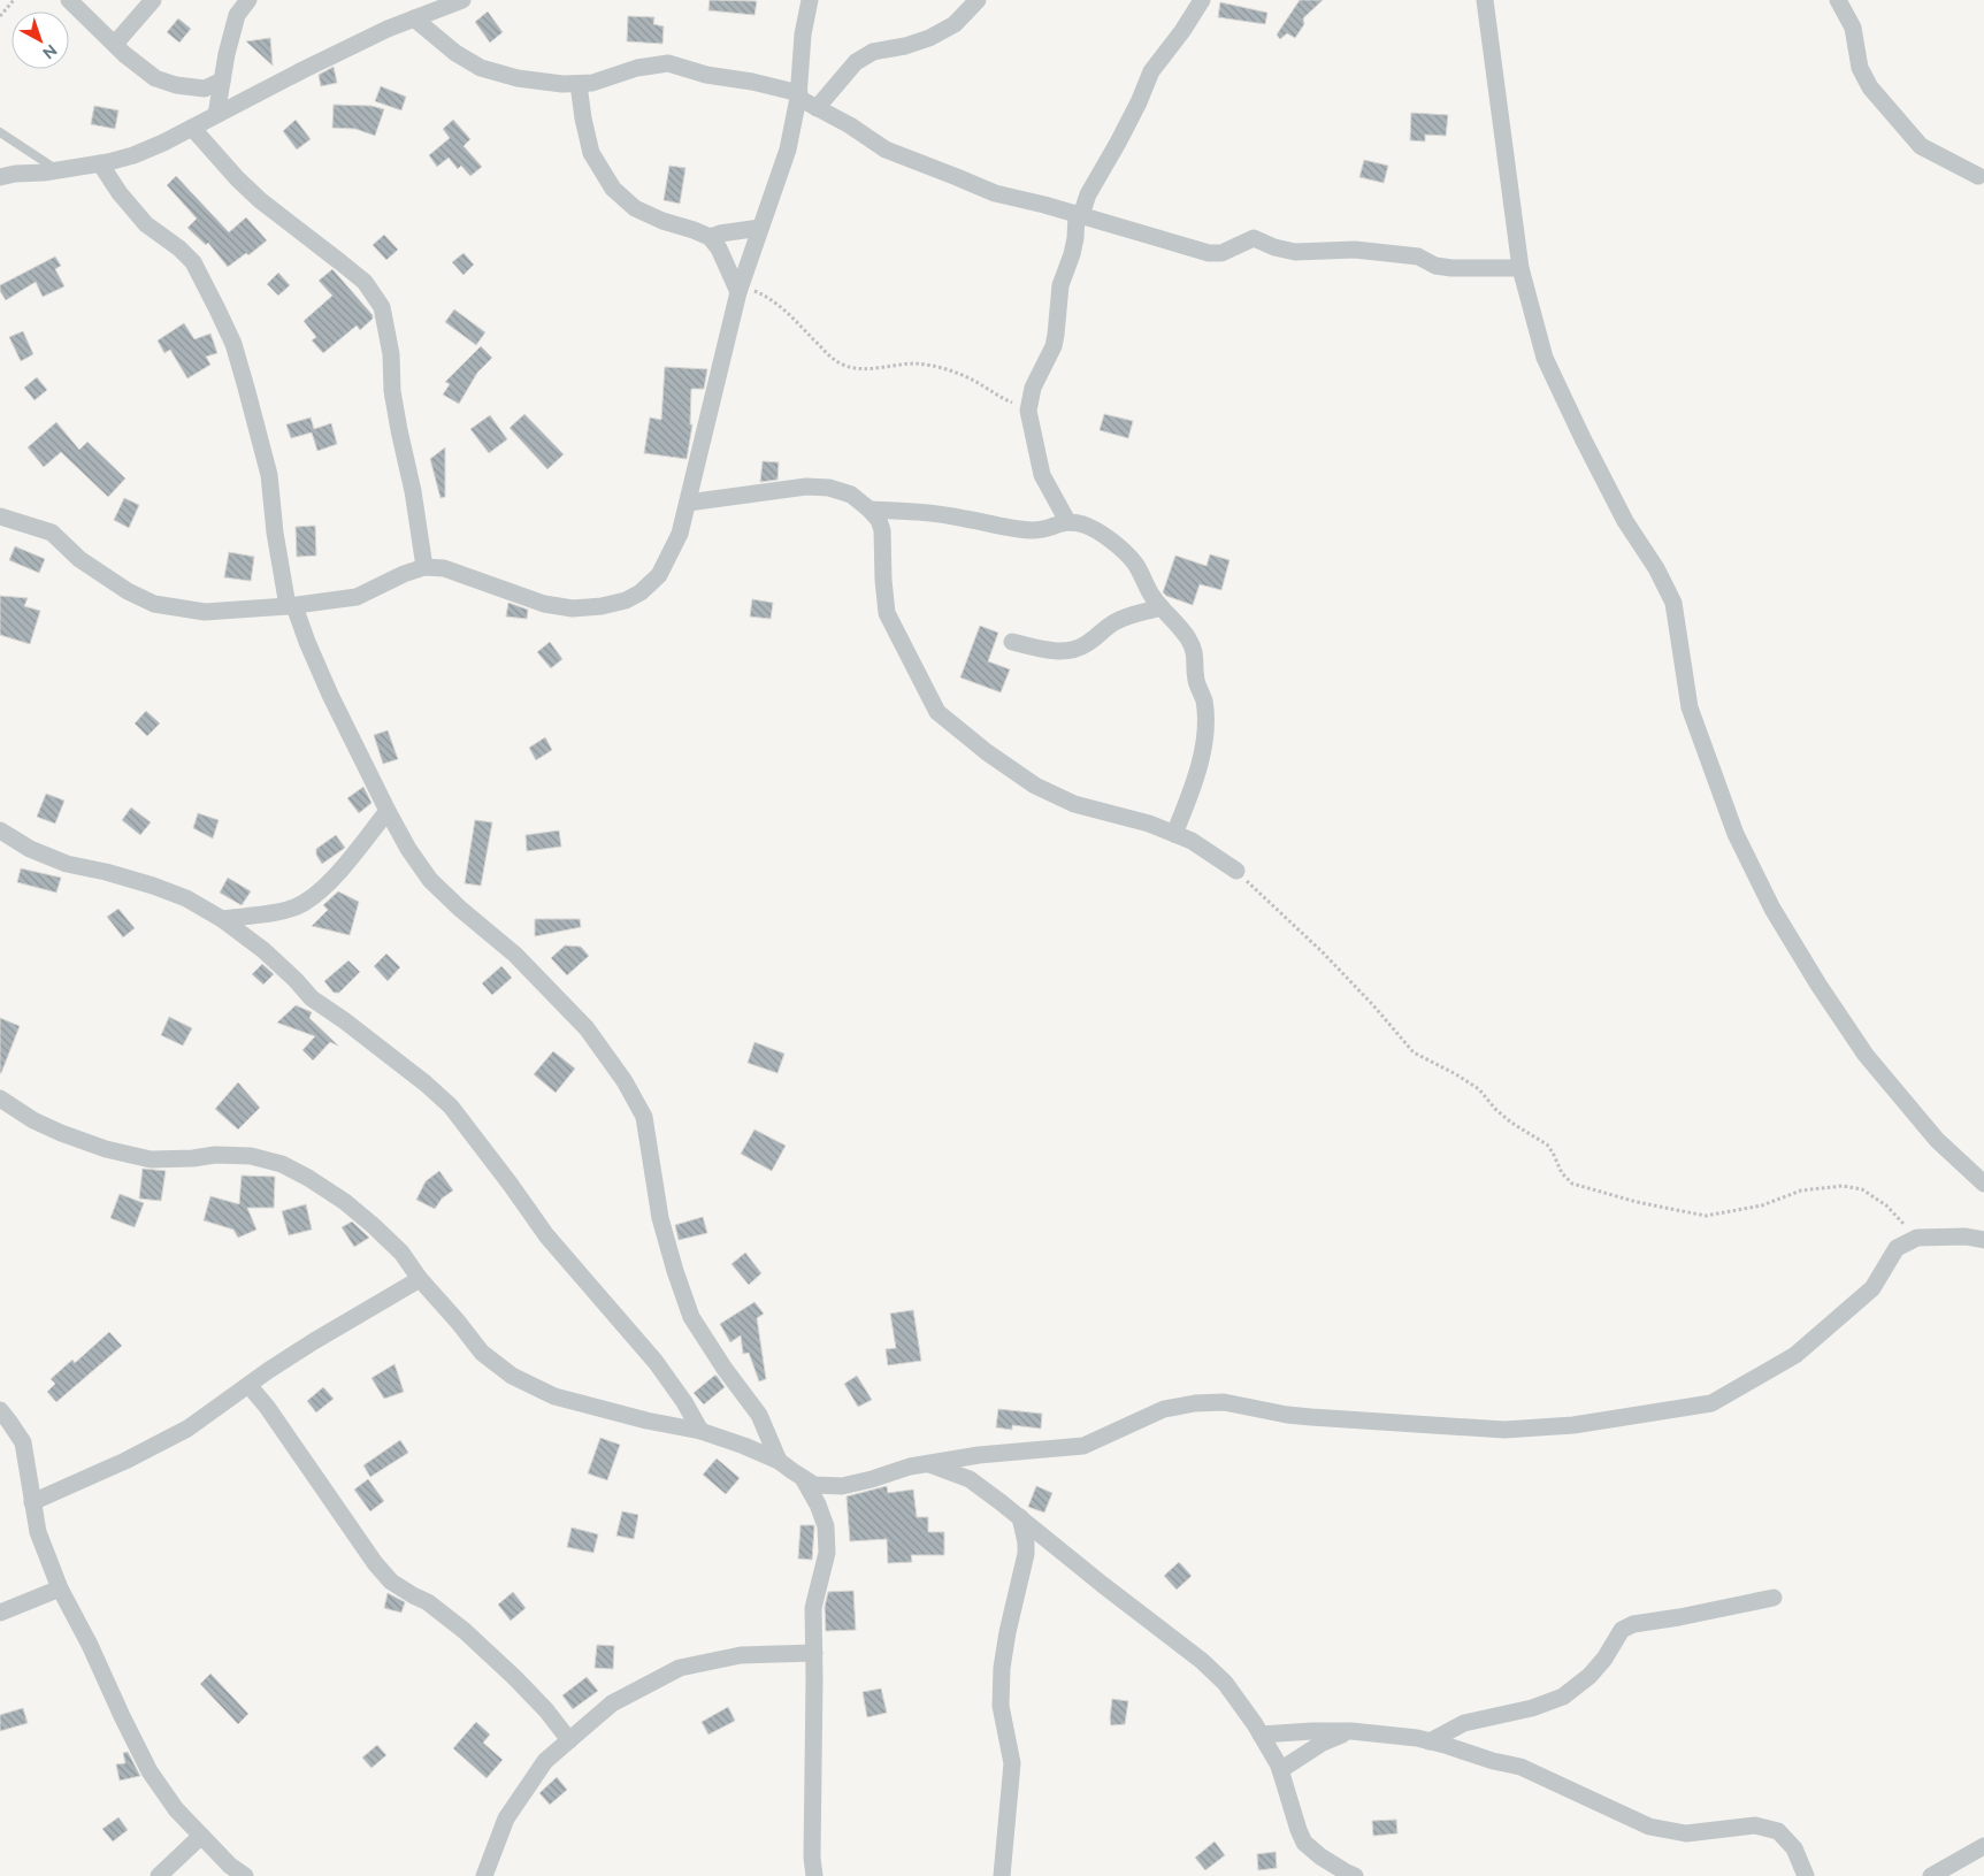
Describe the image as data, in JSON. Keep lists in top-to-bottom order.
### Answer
{
  "north": "bottom right"
}
